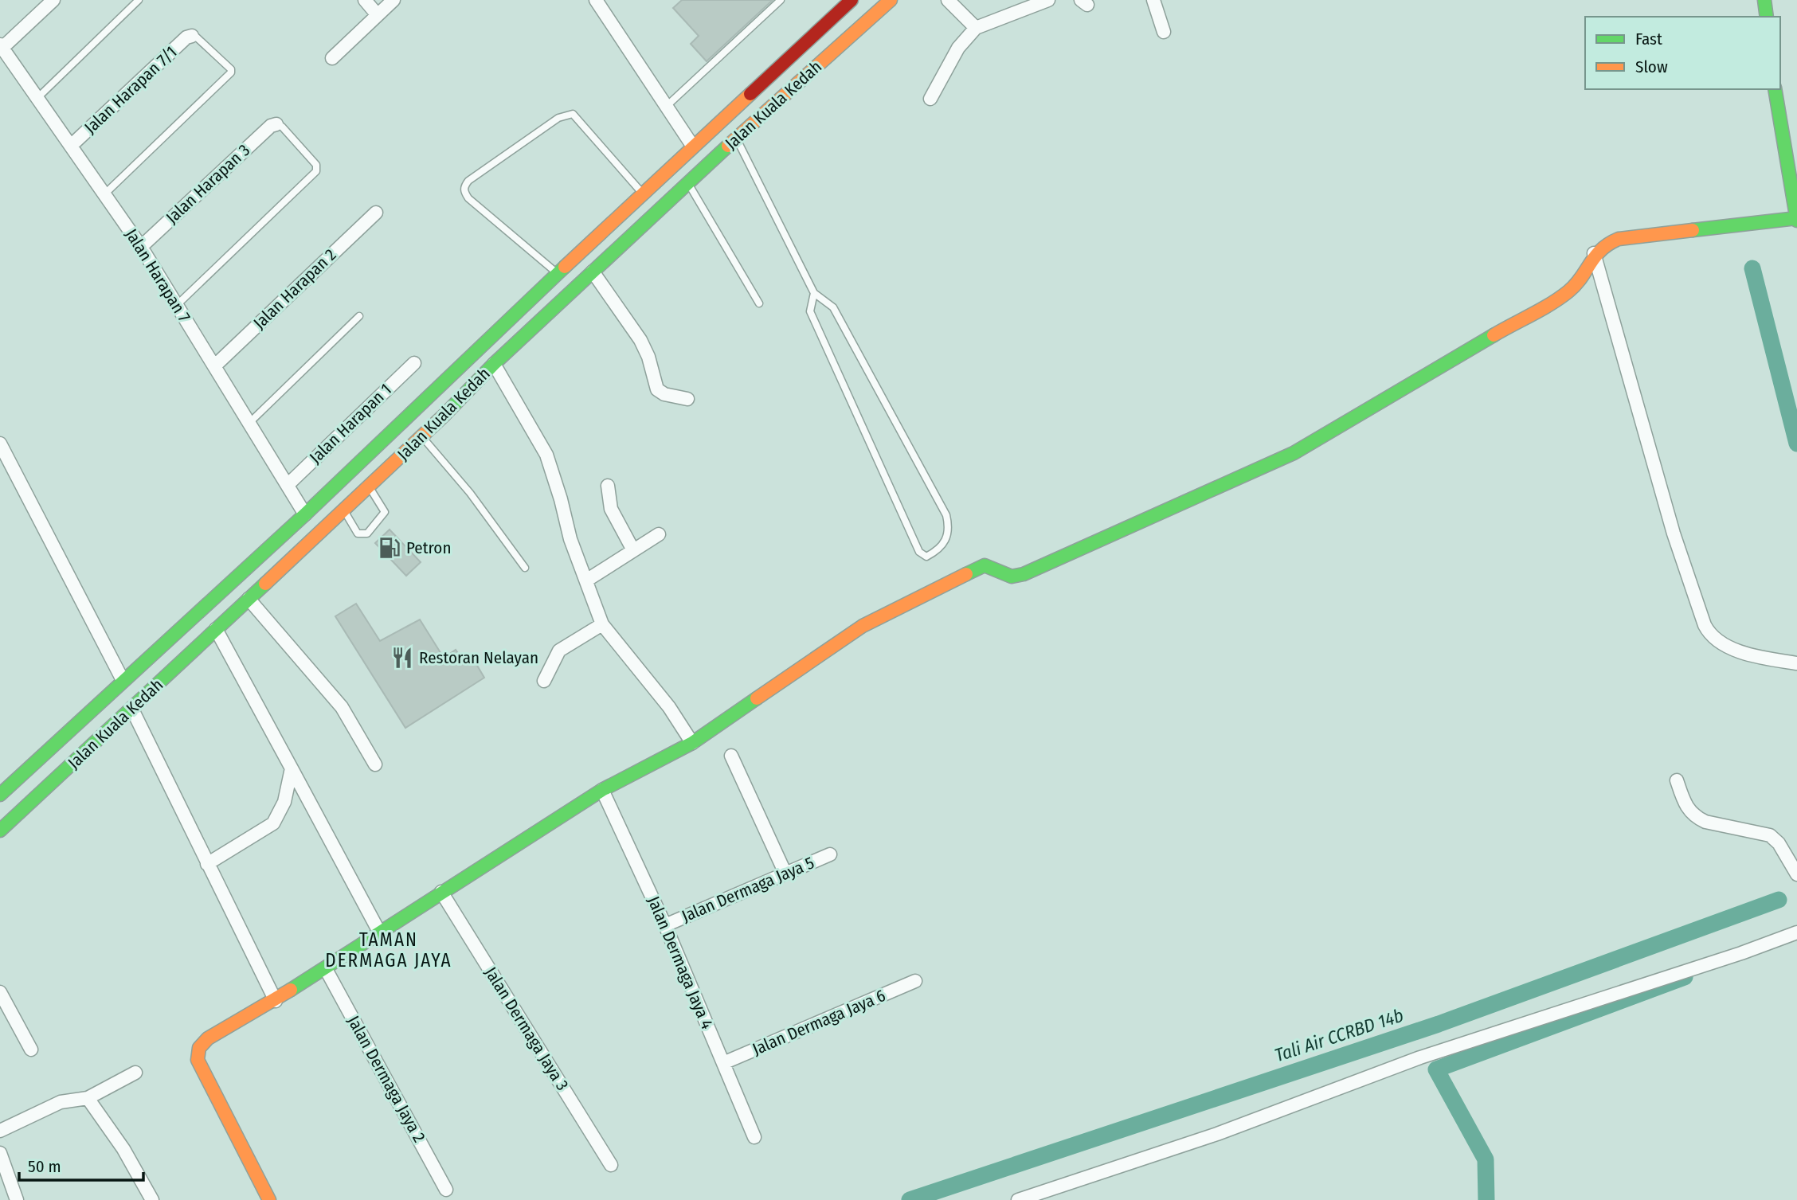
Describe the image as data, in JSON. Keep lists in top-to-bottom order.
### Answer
{
  "streets": {
    "main road": ["Jalan Kuala Kedah"],
    "street": [
      "Jalan Harapan 7/1",
      "Jalan Harapan 3",
      "Jalan Harapan 7",
      "Jalan Harapan 2",
      "Jalan Harapan 1",
      "Jalan Dermaga Jaya 5",
      "Jalan Dermaga Jaya 4",
      "Jalan Dermaga Jaya 6",
      "Jalan Dermaga Jaya 3",
      "Jalan Dermaga Jaya 2"
    ]
  },
  "crossings": [
    ["Jalan Harapan 7/1", "Jalan Harapan 7"],
    ["Jalan Kuala Kedah", "Jalan Harapan 7"],
    ["Jalan Harapan 3", "Jalan Harapan 7"],
    ["Jalan Harapan 7", "Jalan Harapan 2"],
    ["Jalan Harapan 7", "Jalan Harapan 1"],
    ["Jalan Dermaga Jaya 5", "Jalan Dermaga Jaya 4"],
    ["Jalan Dermaga Jaya 4", "Jalan Dermaga Jaya 6"]
  ],
  "districts": ["TAMAN DERMAGA JAYA"],
  "water": ["Tali Air CCRBD 14b"],
  "places": {
    "fuel station": ["Petron"],
    "restaurant": ["Restoran Nelayan"]
  },
  "legend": ["Fast", "Slow"],
  "scale_bar": "50 m"
}
